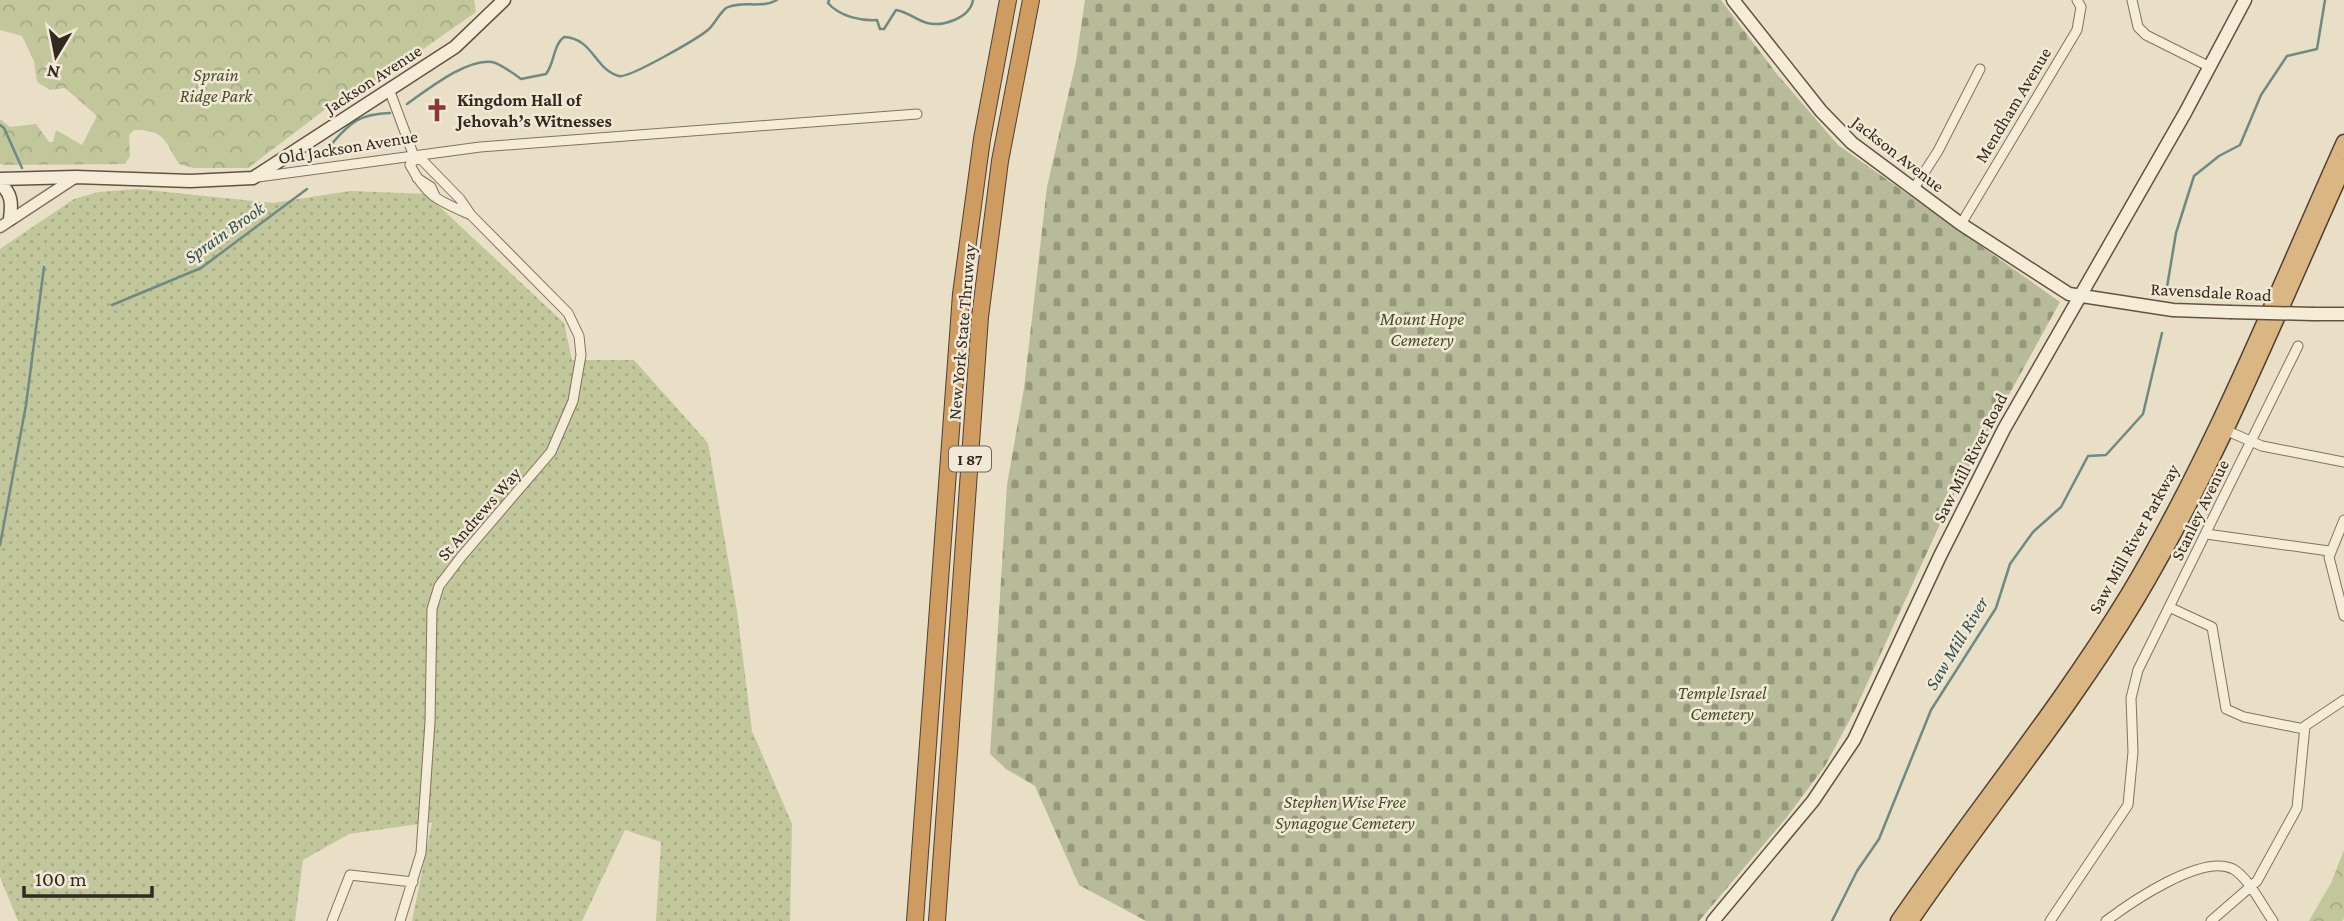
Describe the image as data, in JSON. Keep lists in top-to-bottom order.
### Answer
{
  "streets": {
    "highway": ["New York State Thruway", "I 87", "Saw Mill River Parkway"],
    "main road": [
      "Jackson Avenue",
      "Old Jackson Avenue",
      "Ravensdale Road",
      "Saw Mill River Road"
    ],
    "street": ["Mendham Avenue", "Stanley Avenue", "St Andrews Way"]
  },
  "crossings": [
    ["Jackson Avenue", "Mendham Avenue"],
    ["Jackson Avenue", "Old Jackson Avenue"],
    ["Jackson Avenue", "Ravensdale Road"],
    ["Jackson Avenue", "Saw Mill River Road"],
    ["Old Jackson Avenue", "St Andrews Way"],
    ["Ravensdale Road", "Saw Mill River Road"]
  ],
  "water": ["Sprain Brook", "Saw Mill River"],
  "parks": [
    "Sprain Ridge Park",
    "Mount Hope Cemetery",
    "Temple Israel Cemetery",
    "Stephen Wise Free Synagogue Cemetery"
  ],
  "places": {
    "church": ["Kingdom Hall of Jehovah’s Witnesses"]
  },
  "scale_bar": "100 m",
  "north": "bottom"
}
